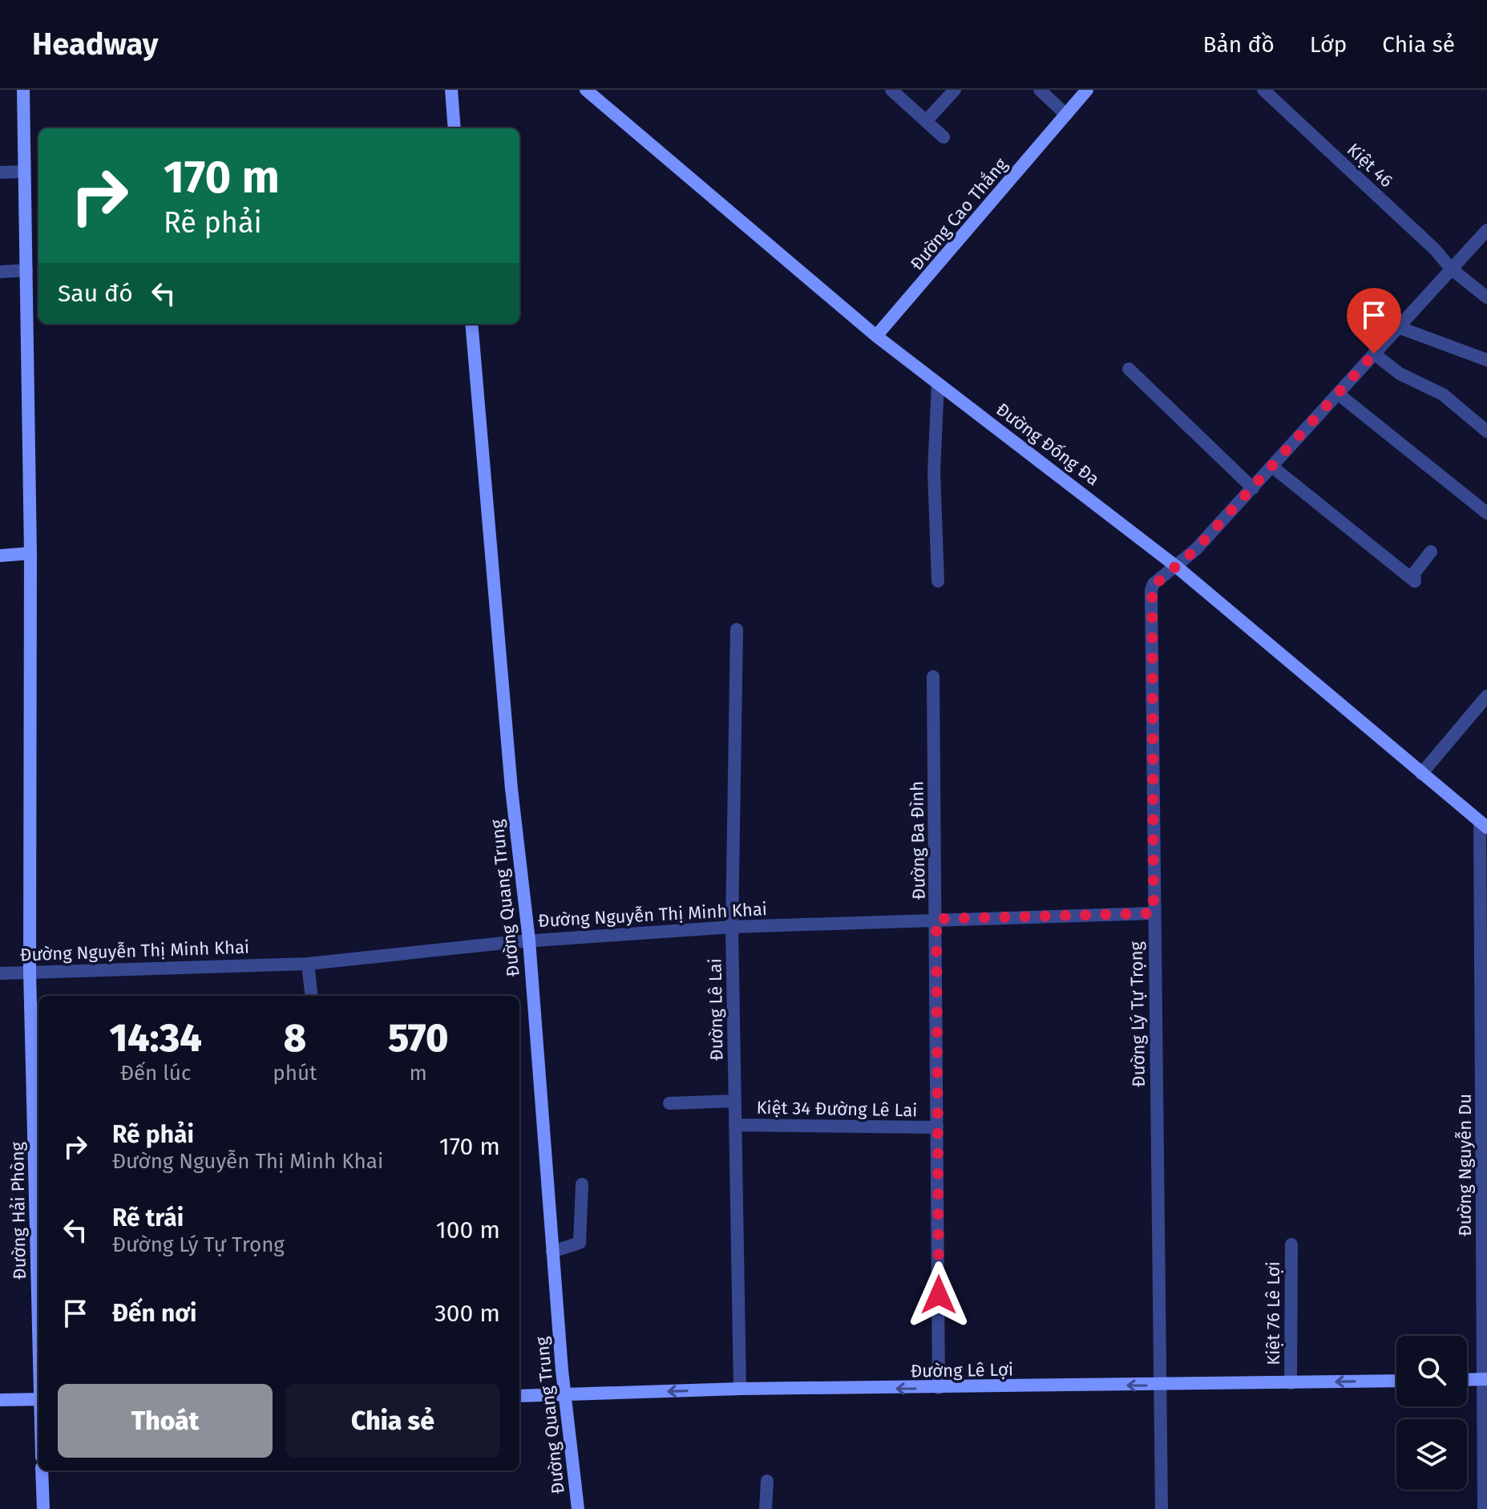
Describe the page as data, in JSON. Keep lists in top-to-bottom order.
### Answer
{
  "streets": {
    "street": [
      "Kiệt 46",
      "Đường Cao Thắng",
      "Đường Đống Đa",
      "Đường Ba Đình",
      "Đường Quang Trung",
      "Đường Nguyễn Thị Minh Khai",
      "Đường Lê Lai",
      "Đường Lý Tự Trọng",
      "Kiệt 34 Đường Lê Lai",
      "Đường Nguyễn Du",
      "Đường Hải Phòng",
      "Kiệt 76 Lê Lợi",
      "Đường Lê Lợi"
    ]
  },
  "crossings": [
    ["Kiệt 46", "Đường Lý Tự Trọng"],
    ["Đường Cao Thắng", "Đường Đống Đa"],
    ["Đường Đống Đa", "Đường Lý Tự Trọng"],
    ["Đường Đống Đa", "Đường Nguyễn Du"],
    ["Đường Ba Đình", "Đường Nguyễn Thị Minh Khai"],
    ["Đường Ba Đình", "Kiệt 34 Đường Lê Lai"],
    ["Đường Ba Đình", "Đường Lê Lợi"],
    ["Đường Quang Trung", "Đường Nguyễn Thị Minh Khai"],
    ["Đường Quang Trung", "Đường Lê Lợi"],
    ["Đường Nguyễn Thị Minh Khai", "Đường Lê Lai"],
    ["Đường Nguyễn Thị Minh Khai", "Đường Lý Tự Trọng"],
    ["Đường Nguyễn Thị Minh Khai", "Đường Hải Phòng"],
    ["Đường Lê Lai", "Kiệt 34 Đường Lê Lai"],
    ["Đường Lê Lai", "Đường Lê Lợi"],
    ["Đường Lý Tự Trọng", "Đường Lê Lợi"],
    ["Kiệt 76 Lê Lợi", "Đường Lê Lợi"]
  ],
  "one_way": ["Đường Lê Lợi"],
  "page": {
    "header": "Headway",
    "nav": ["Bản đồ", "Lớp", "Chia sẻ"],
    "turn": ["170 m", "Rẽ phải"],
    "then": "Sau đó",
    "eta": [
      "14:34",
      "Đến lúc",
      "8",
      "phút",
      "570",
      "m"
    ],
    "list": [
      {
        "name": "Rẽ phải",
        "note": "Đường Nguyễn Thị Minh Khai",
        "value": "170 m"
      },
      {
        "name": "Rẽ trái",
        "note": "Đường Lý Tự Trọng",
        "value": "100 m"
      },
      {
        "name": "Đến nơi",
        "value": "300 m"
      }
    ],
    "buttons": ["Thoát", "Chia sẻ"]
  }
}
